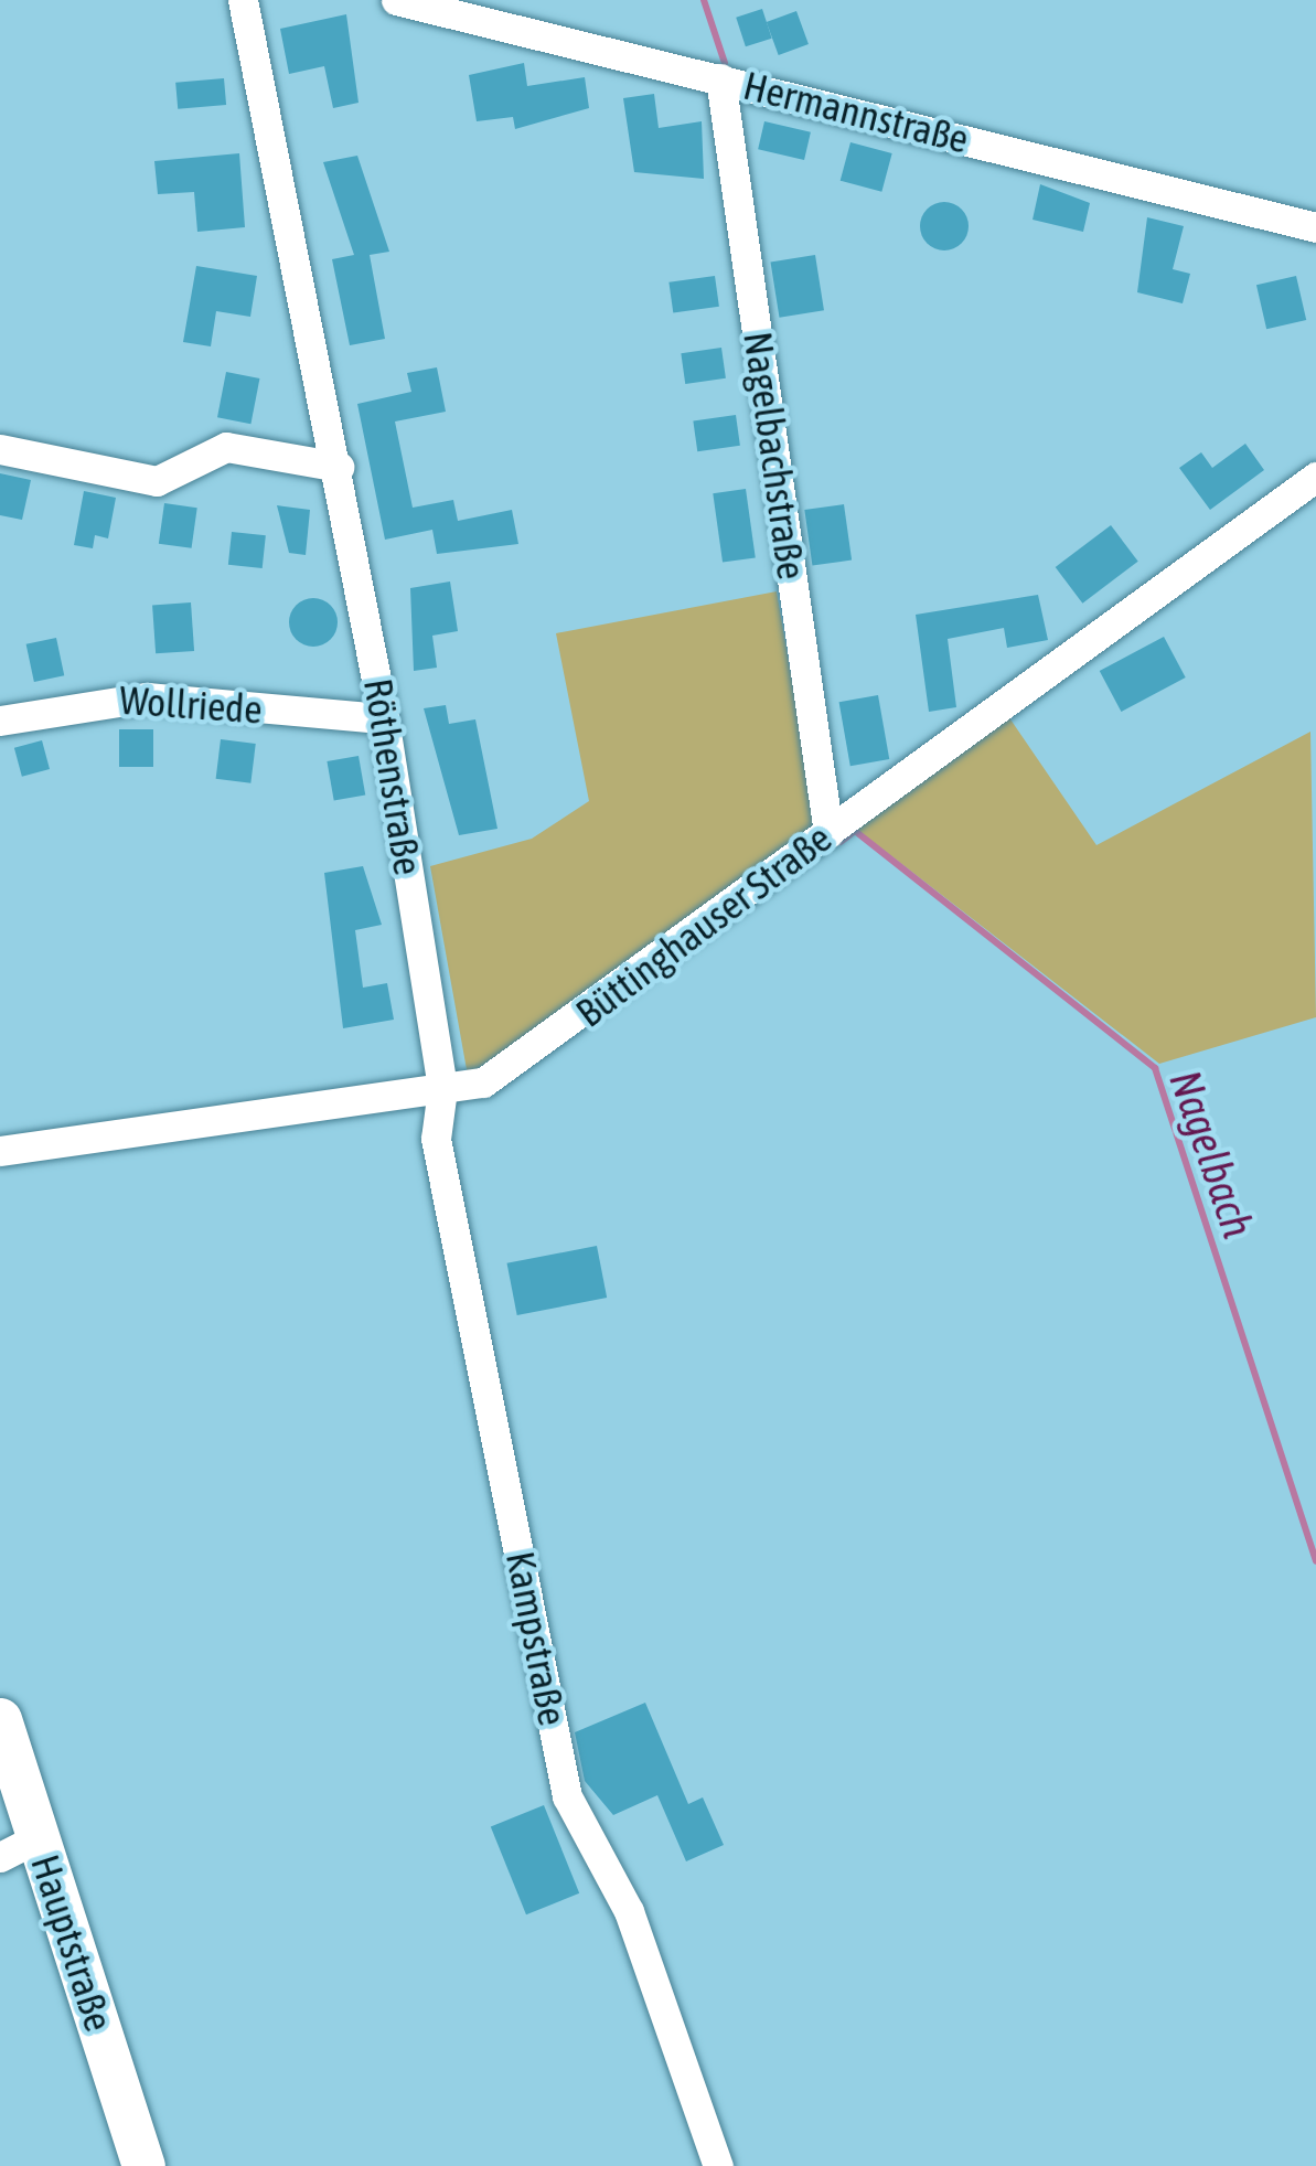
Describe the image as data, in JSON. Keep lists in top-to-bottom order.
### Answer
{
  "streets": {
    "main road": ["Hauptstraße"],
    "street": [
      "Hermannstraße",
      "Nagelbachstraße",
      "Wollriede",
      "Röthenstraße",
      "Büttinghauser Straße",
      "Kampstraße"
    ]
  },
  "crossings": [
    ["Hermannstraße", "Nagelbachstraße"],
    ["Nagelbachstraße", "Büttinghauser Straße"],
    ["Wollriede", "Röthenstraße"],
    ["Röthenstraße", "Büttinghauser Straße"],
    ["Röthenstraße", "Kampstraße"],
    ["Büttinghauser Straße", "Kampstraße"]
  ],
  "water": ["Nagelbach"]
}
